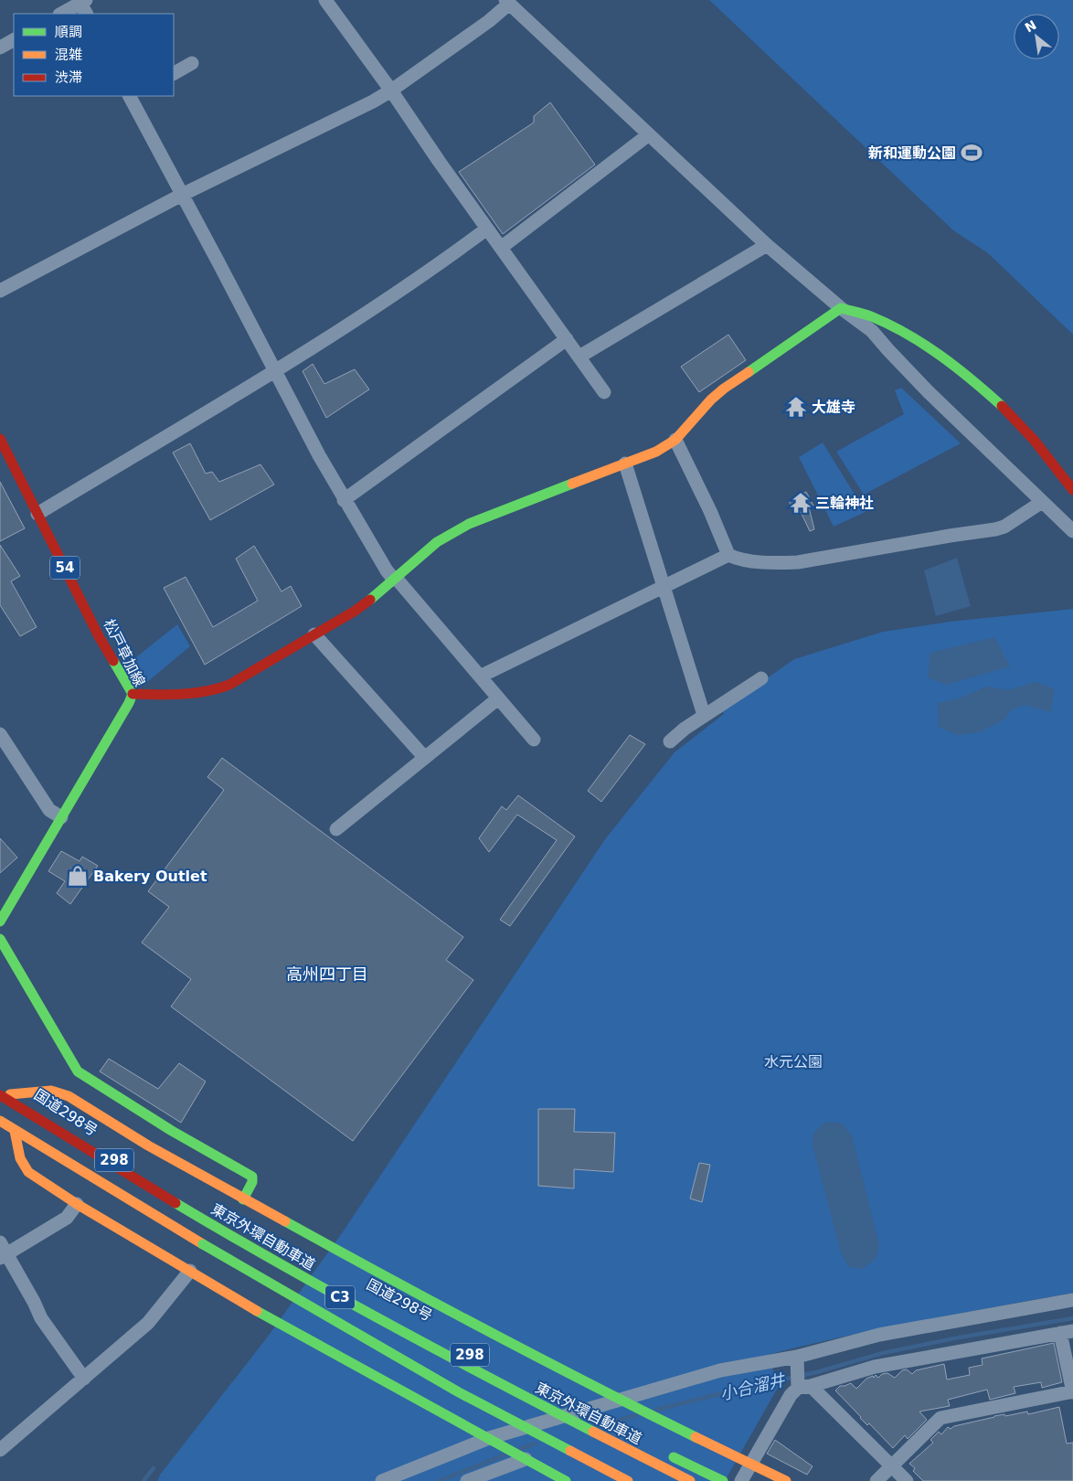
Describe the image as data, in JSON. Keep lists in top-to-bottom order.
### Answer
{
  "streets": {
    "main road": [
      "54",
      "松戸草加線",
      "国道298号",
      "298",
      "東京外環自動車道",
      "C3"
    ]
  },
  "crossings": [
    ["国道298号", "東京外環自動車道"]
  ],
  "districts": ["高州四丁目"],
  "water": ["小合溜井"],
  "parks": ["水元公園"],
  "places": {
    "sports": ["新和運動公園"],
    "temple": ["大雄寺", "三輪神社"],
    "shop": ["Bakery Outlet"]
  },
  "legend": ["順調", "混雑", "渋滞"],
  "north": "top left"
}
